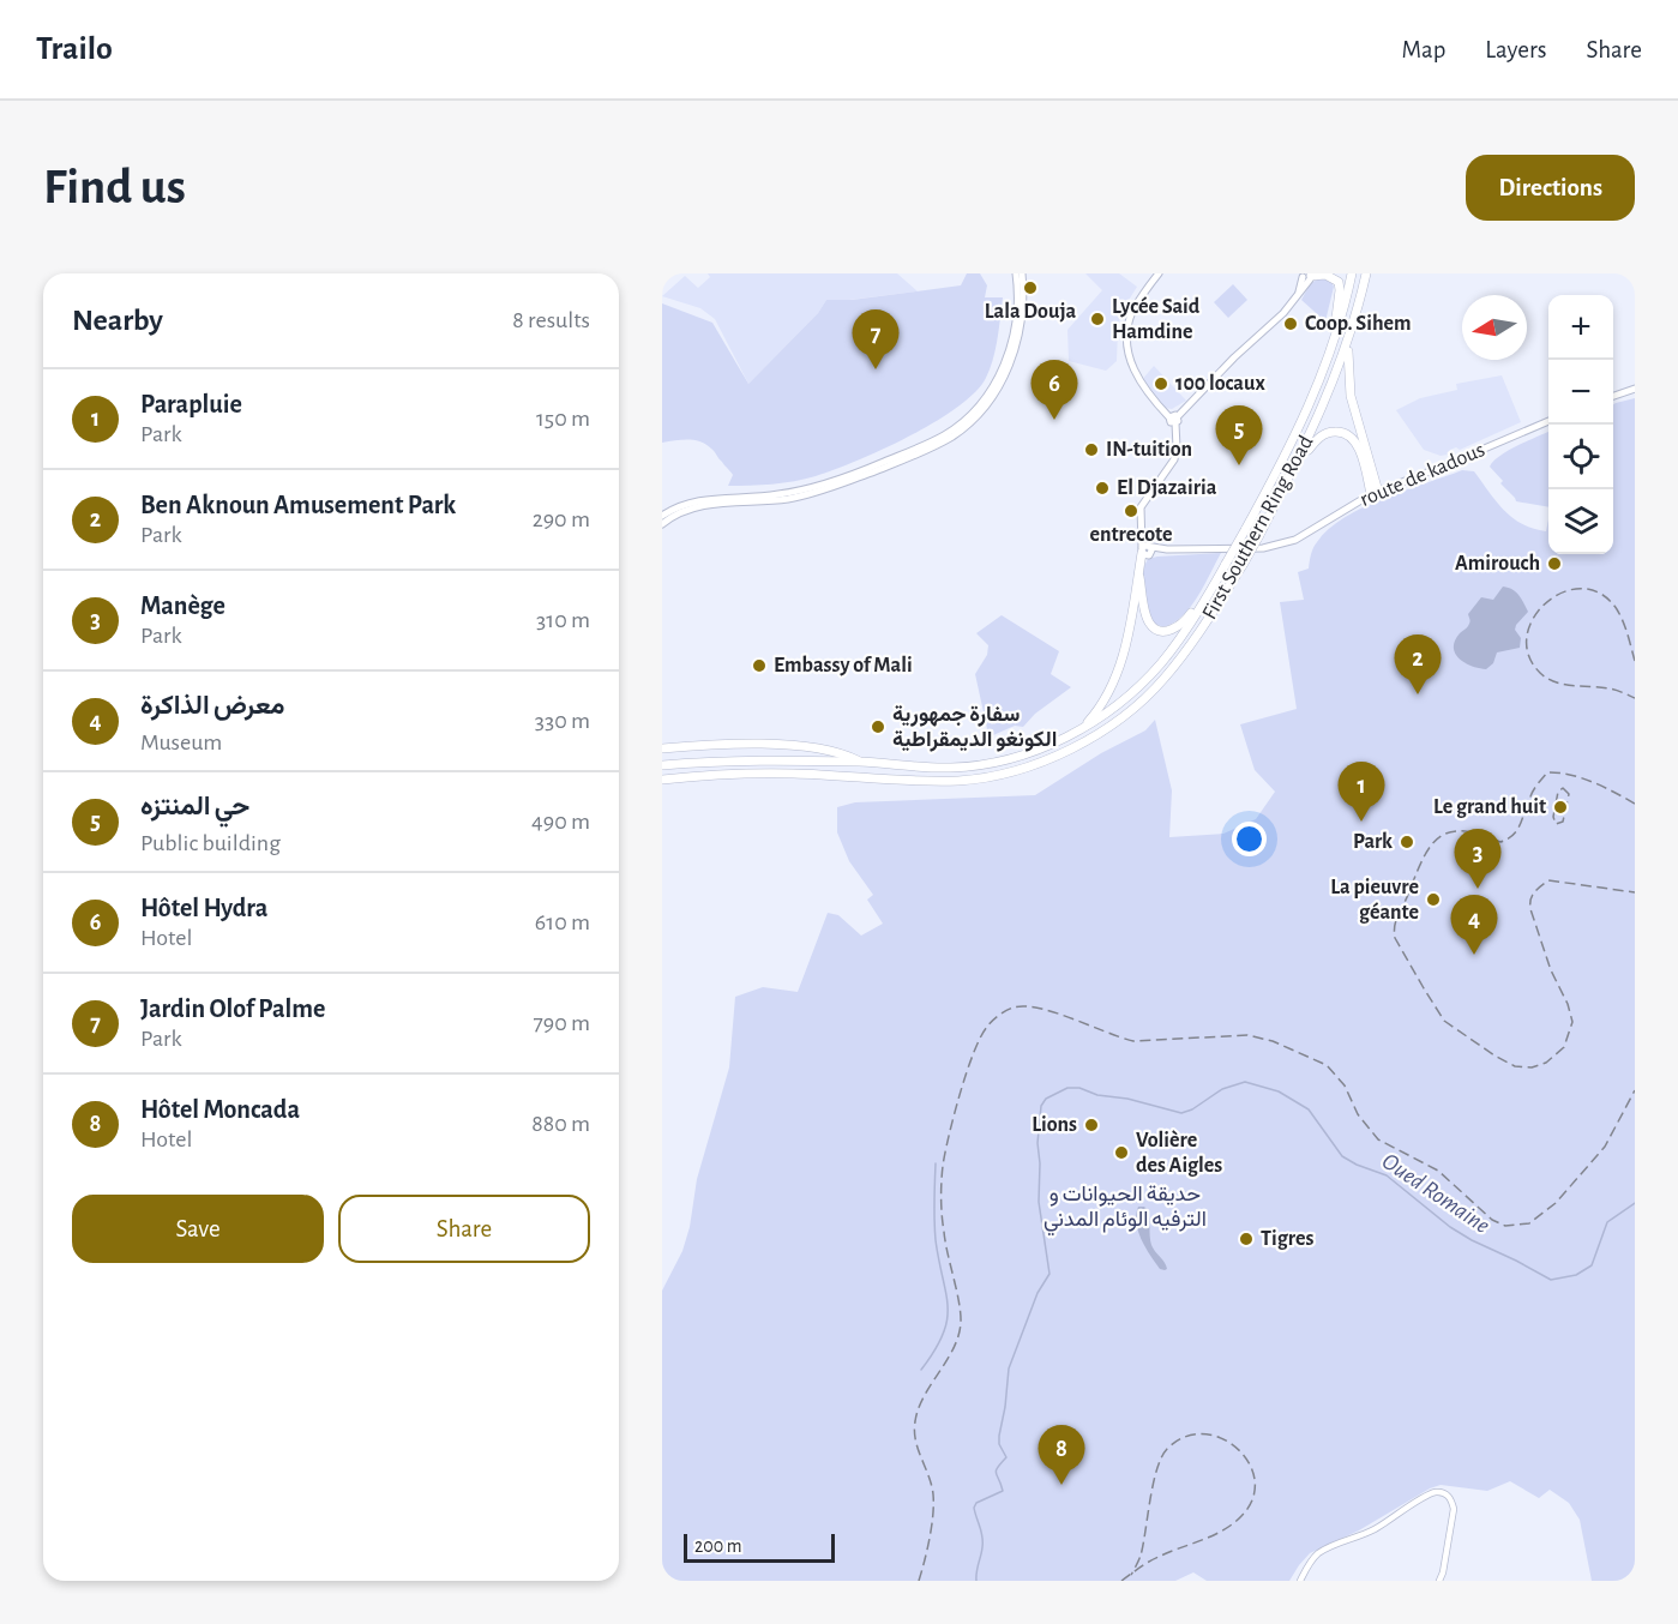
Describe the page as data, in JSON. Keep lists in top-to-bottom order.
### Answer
{
  "streets": {
    "highway": ["First Southern Ring Road"],
    "main road": ["route de kadous"]
  },
  "water": ["Oued Romaine"],
  "parks": ["حديقة الحيوانات و الترفيه الوئام المدني"],
  "places": [
    "Lala Douja",
    "Lycée Said Hamdine",
    "Coop. Sihem",
    "100 locaux",
    "IN-tuition",
    "El Djazairia",
    "entrecote",
    "Amirouch",
    "Embassy of Mali",
    "سفارة جمهورية الكونغو الديمقراطية",
    "Le grand huit",
    "Park",
    "La pieuvre géante",
    "Lions",
    "Volière des Aigles",
    "Tigres"
  ],
  "scale_bar": "200 m",
  "north": "left",
  "page": {
    "header": "Trailo",
    "nav": ["Map", "Layers", "Share"],
    "buttons": [
      "Directions",
      ["Save", "Share"]
    ],
    "title": "Find us",
    "heading": ["Nearby", "8 results"],
    "map_buttons": ["+", "−"],
    "pins": [
      "7",
      "6",
      "5",
      "2",
      "1",
      "3",
      "4",
      "8"
    ],
    "list": [
      {
        "mark": "1",
        "name": "Parapluie",
        "note": "Park",
        "value": "150 m"
      },
      {
        "mark": "2",
        "name": "Ben Aknoun Amusement Park",
        "note": "Park",
        "value": "290 m"
      },
      {
        "mark": "3",
        "name": "Manège",
        "note": "Park",
        "value": "310 m"
      },
      {
        "mark": "4",
        "name": "معرض الذاكرة",
        "note": "Museum",
        "value": "330 m"
      },
      {
        "mark": "5",
        "name": "حي المنتزه",
        "note": "Public building",
        "value": "490 m"
      },
      {
        "mark": "6",
        "name": "Hôtel Hydra",
        "note": "Hotel",
        "value": "610 m"
      },
      {
        "mark": "7",
        "name": "Jardin Olof Palme",
        "note": "Park",
        "value": "790 m"
      },
      {
        "mark": "8",
        "name": "Hôtel Moncada",
        "note": "Hotel",
        "value": "880 m"
      }
    ],
    "scale": "200 m"
  }
}
